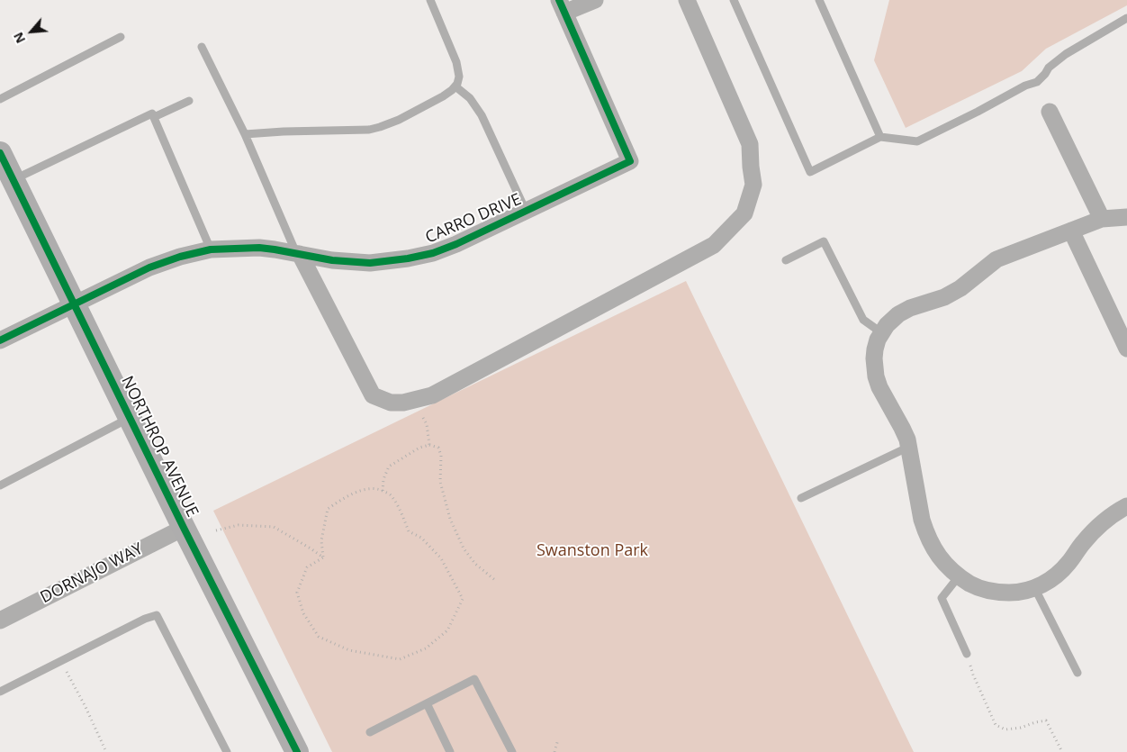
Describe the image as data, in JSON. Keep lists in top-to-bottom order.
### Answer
{
  "streets": {
    "street": ["CARRO DRIVE", "NORTHROP AVENUE", "DORNAJO WAY"]
  },
  "crossings": [
    ["CARRO DRIVE", "NORTHROP AVENUE"],
    ["NORTHROP AVENUE", "DORNAJO WAY"]
  ],
  "parks": ["Swanston Park"],
  "north": "bottom left"
}
